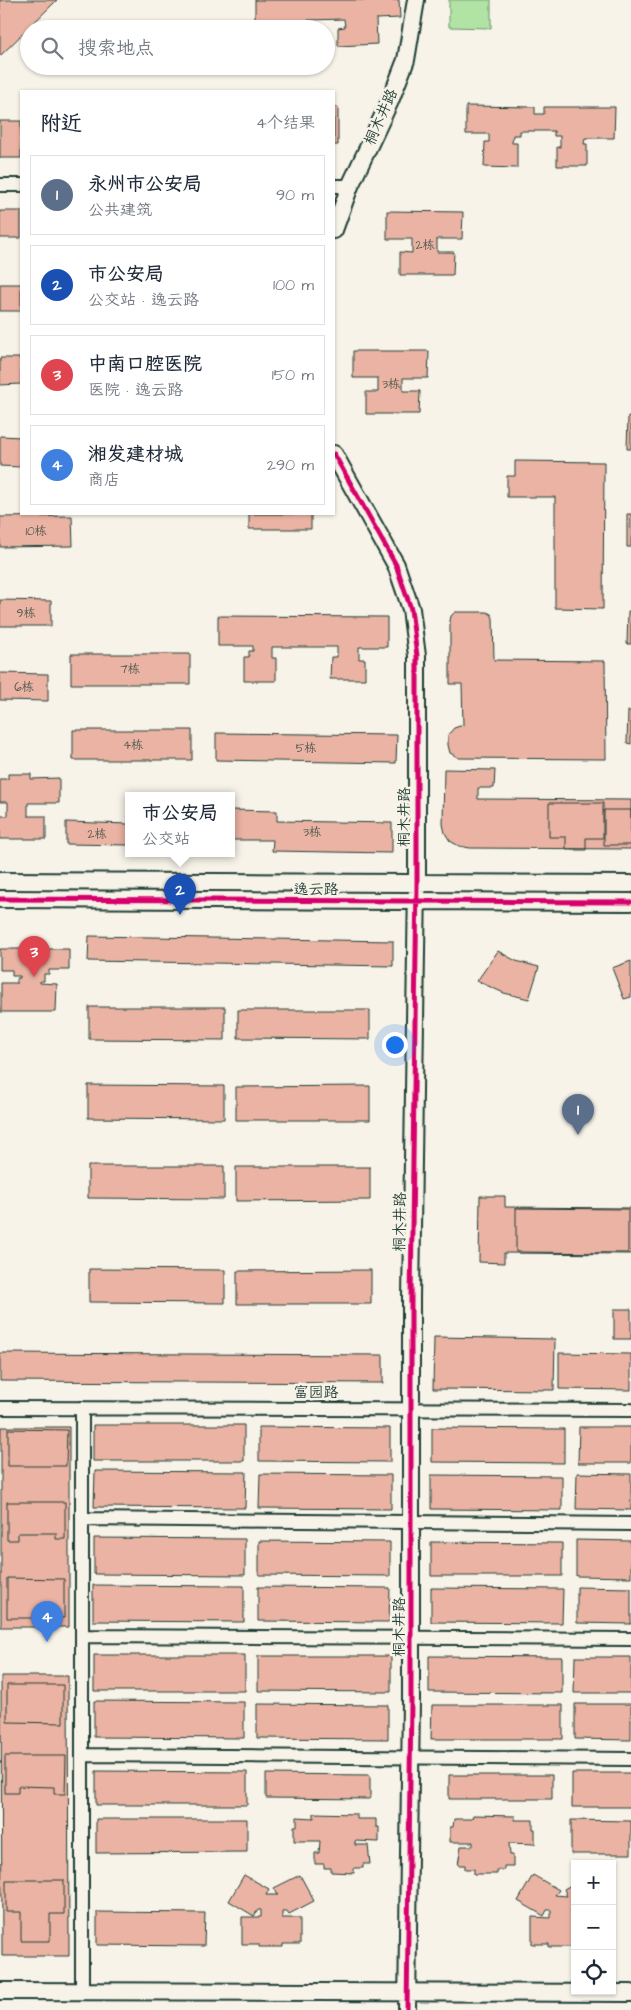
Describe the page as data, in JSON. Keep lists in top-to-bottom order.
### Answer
{
  "streets": {
    "street": ["桐木井路", "逸云路", "富园路"]
  },
  "crossings": [
    ["桐木井路", "逸云路"],
    ["桐木井路", "富园路"]
  ],
  "house_numbers": [
    "2栋",
    "3栋",
    "10栋",
    "9栋",
    "7栋",
    "6栋",
    "4栋",
    "5栋",
    "3栋",
    "2栋"
  ],
  "page": {
    "search": "搜索地点",
    "heading": ["附近", "4个结果"],
    "list": [
      {
        "mark": "1",
        "name": "永州市公安局",
        "note": "公共建筑",
        "value": "90 m"
      },
      {
        "mark": "2",
        "name": "市公安局",
        "note": "公交站 · 逸云路",
        "value": "100 m"
      },
      {
        "mark": "3",
        "name": "中南口腔医院",
        "note": "医院 · 逸云路",
        "value": "150 m"
      },
      {
        "mark": "4",
        "name": "湘发建材城",
        "note": "商店",
        "value": "290 m"
      }
    ],
    "popup": ["市公安局", "公交站"],
    "pins": [
      "2",
      "3",
      "1",
      "4"
    ],
    "map_buttons": ["+", "−"]
  }
}
